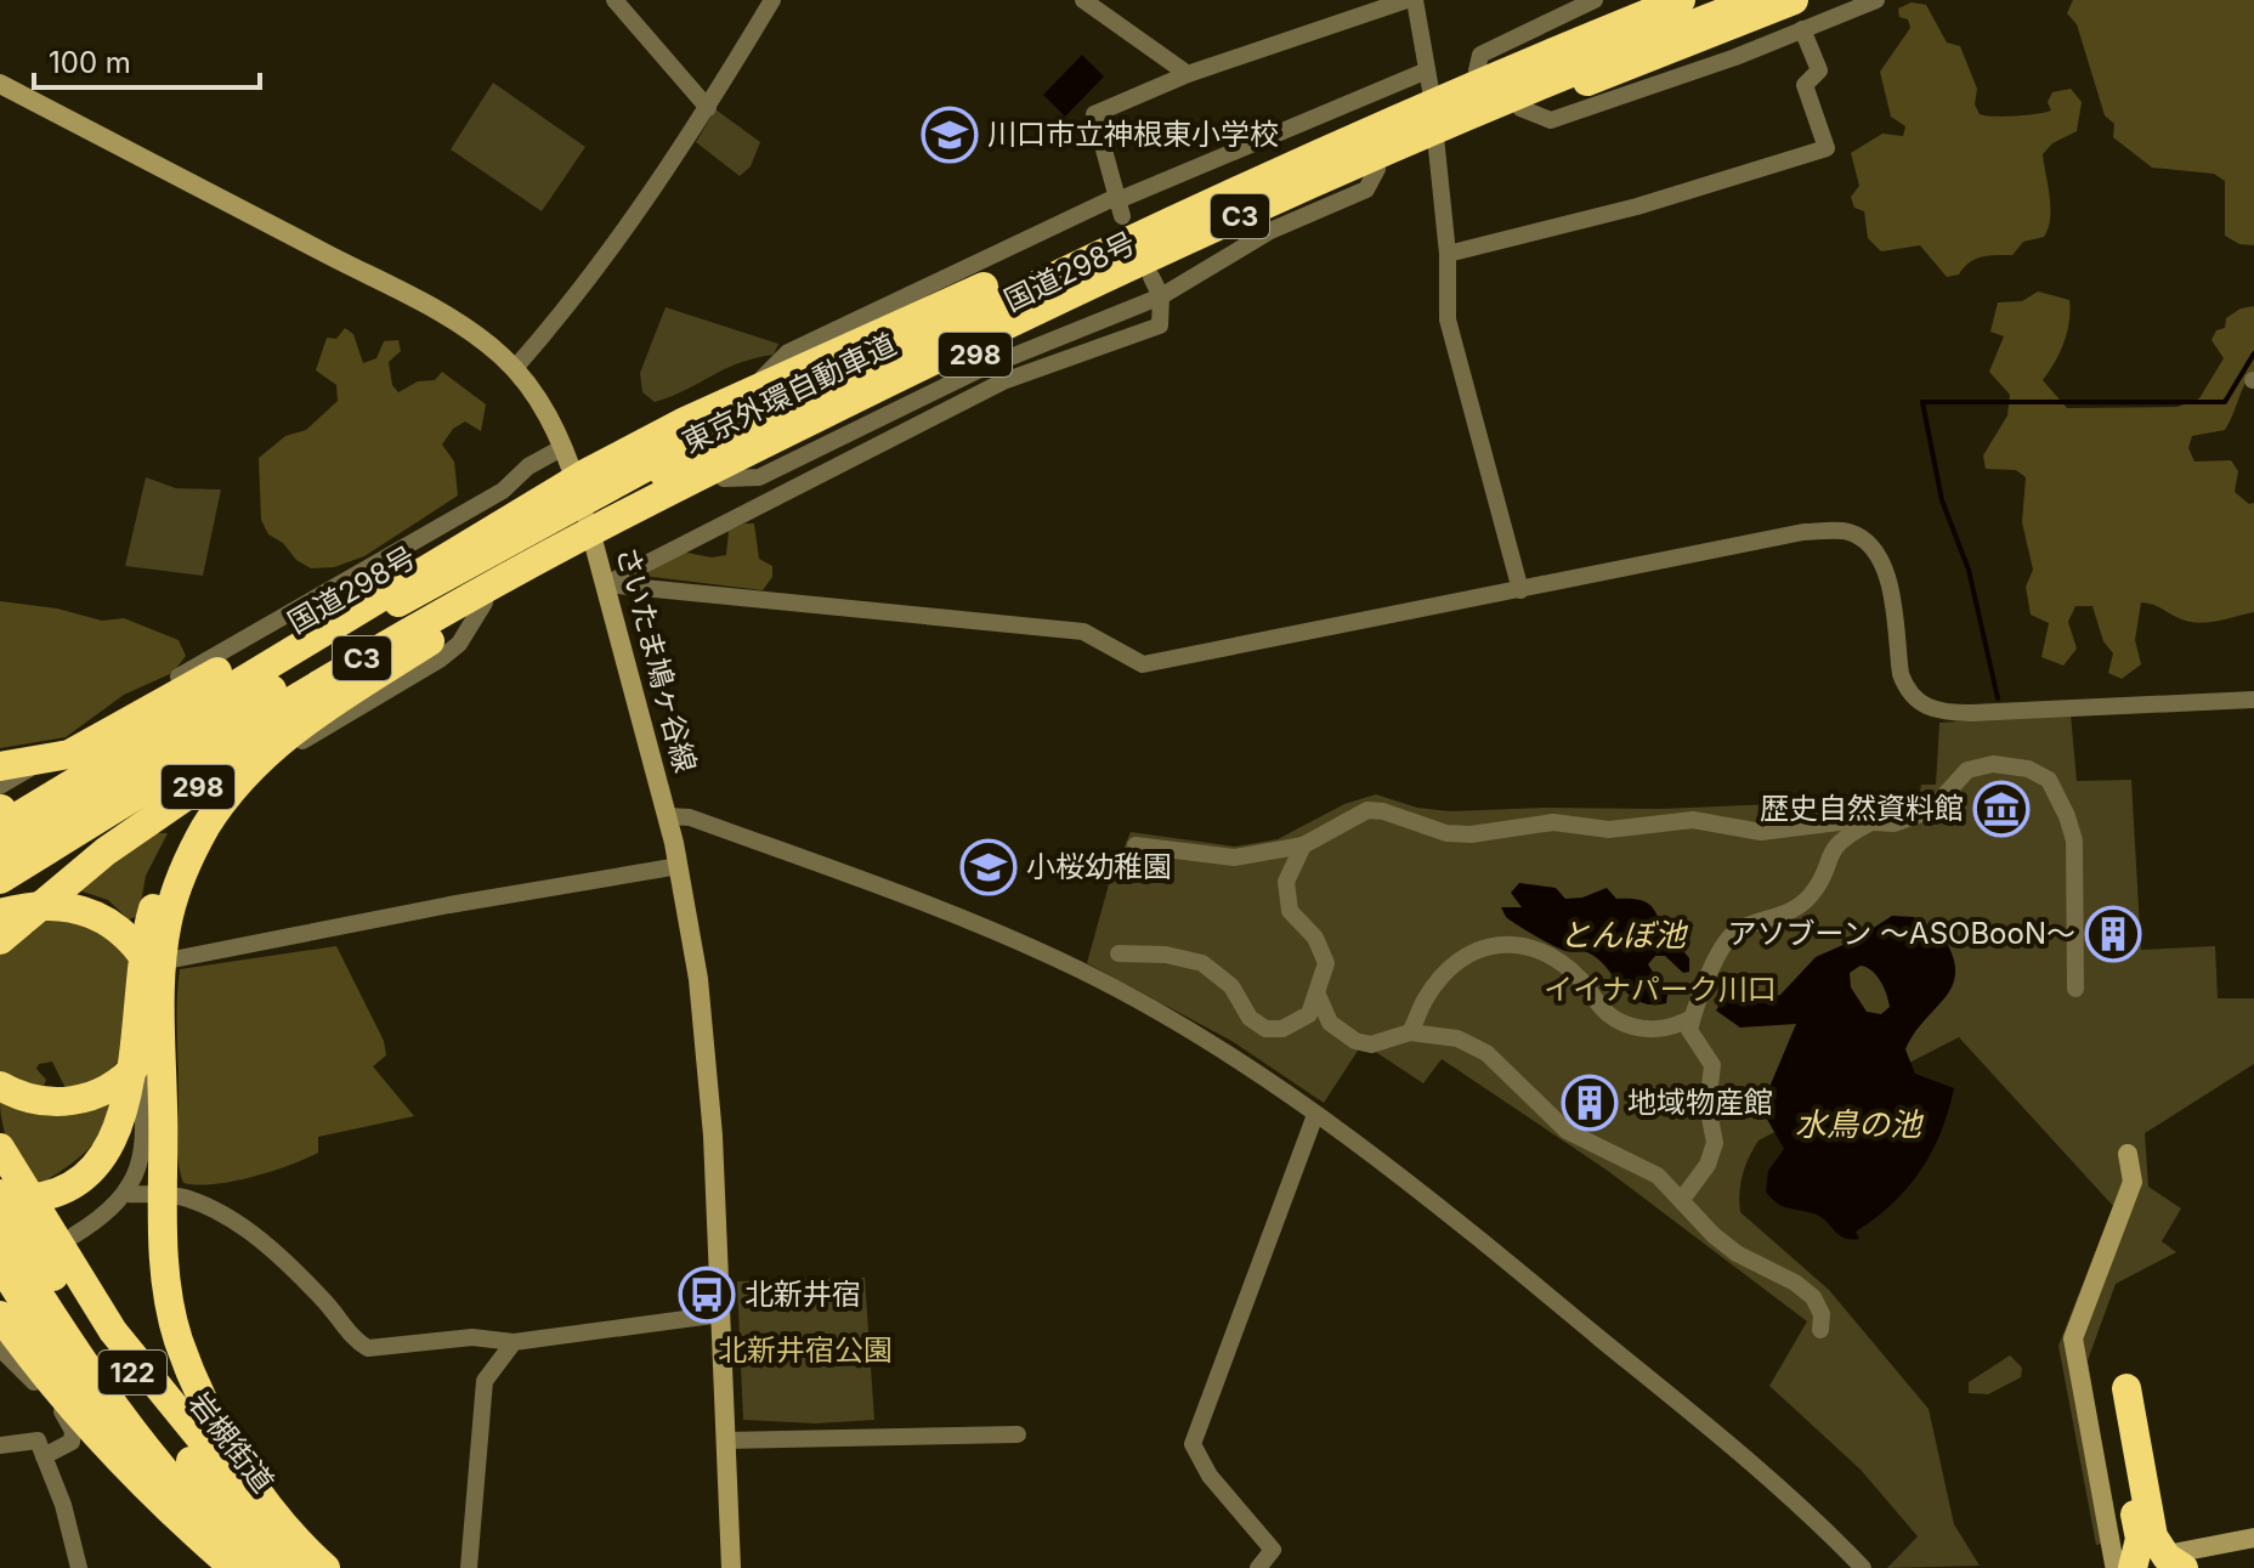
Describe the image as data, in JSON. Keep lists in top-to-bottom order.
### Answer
{
  "streets": {
    "highway": [
      "C3",
      "国道298号",
      "298",
      "東京外環自動車道",
      "122",
      "岩槻街道"
    ],
    "main road": ["さいたま鳩ヶ谷線"]
  },
  "crossings": [
    ["国道298号", "298"],
    ["国道298号", "さいたま鳩ヶ谷線"]
  ],
  "water": ["とんぼ池", "水鳥の池"],
  "parks": ["イイナパーク川口", "北新井宿公園"],
  "places": {
    "school or university": ["川口市立神根東小学校", "小桜幼稚園"],
    "museum": ["歴史自然資料館"],
    "building": ["アソブーン ～ASOBooN～", "地域物産館"],
    "bus stop": ["北新井宿"]
  },
  "scale_bar": "100 m"
}
